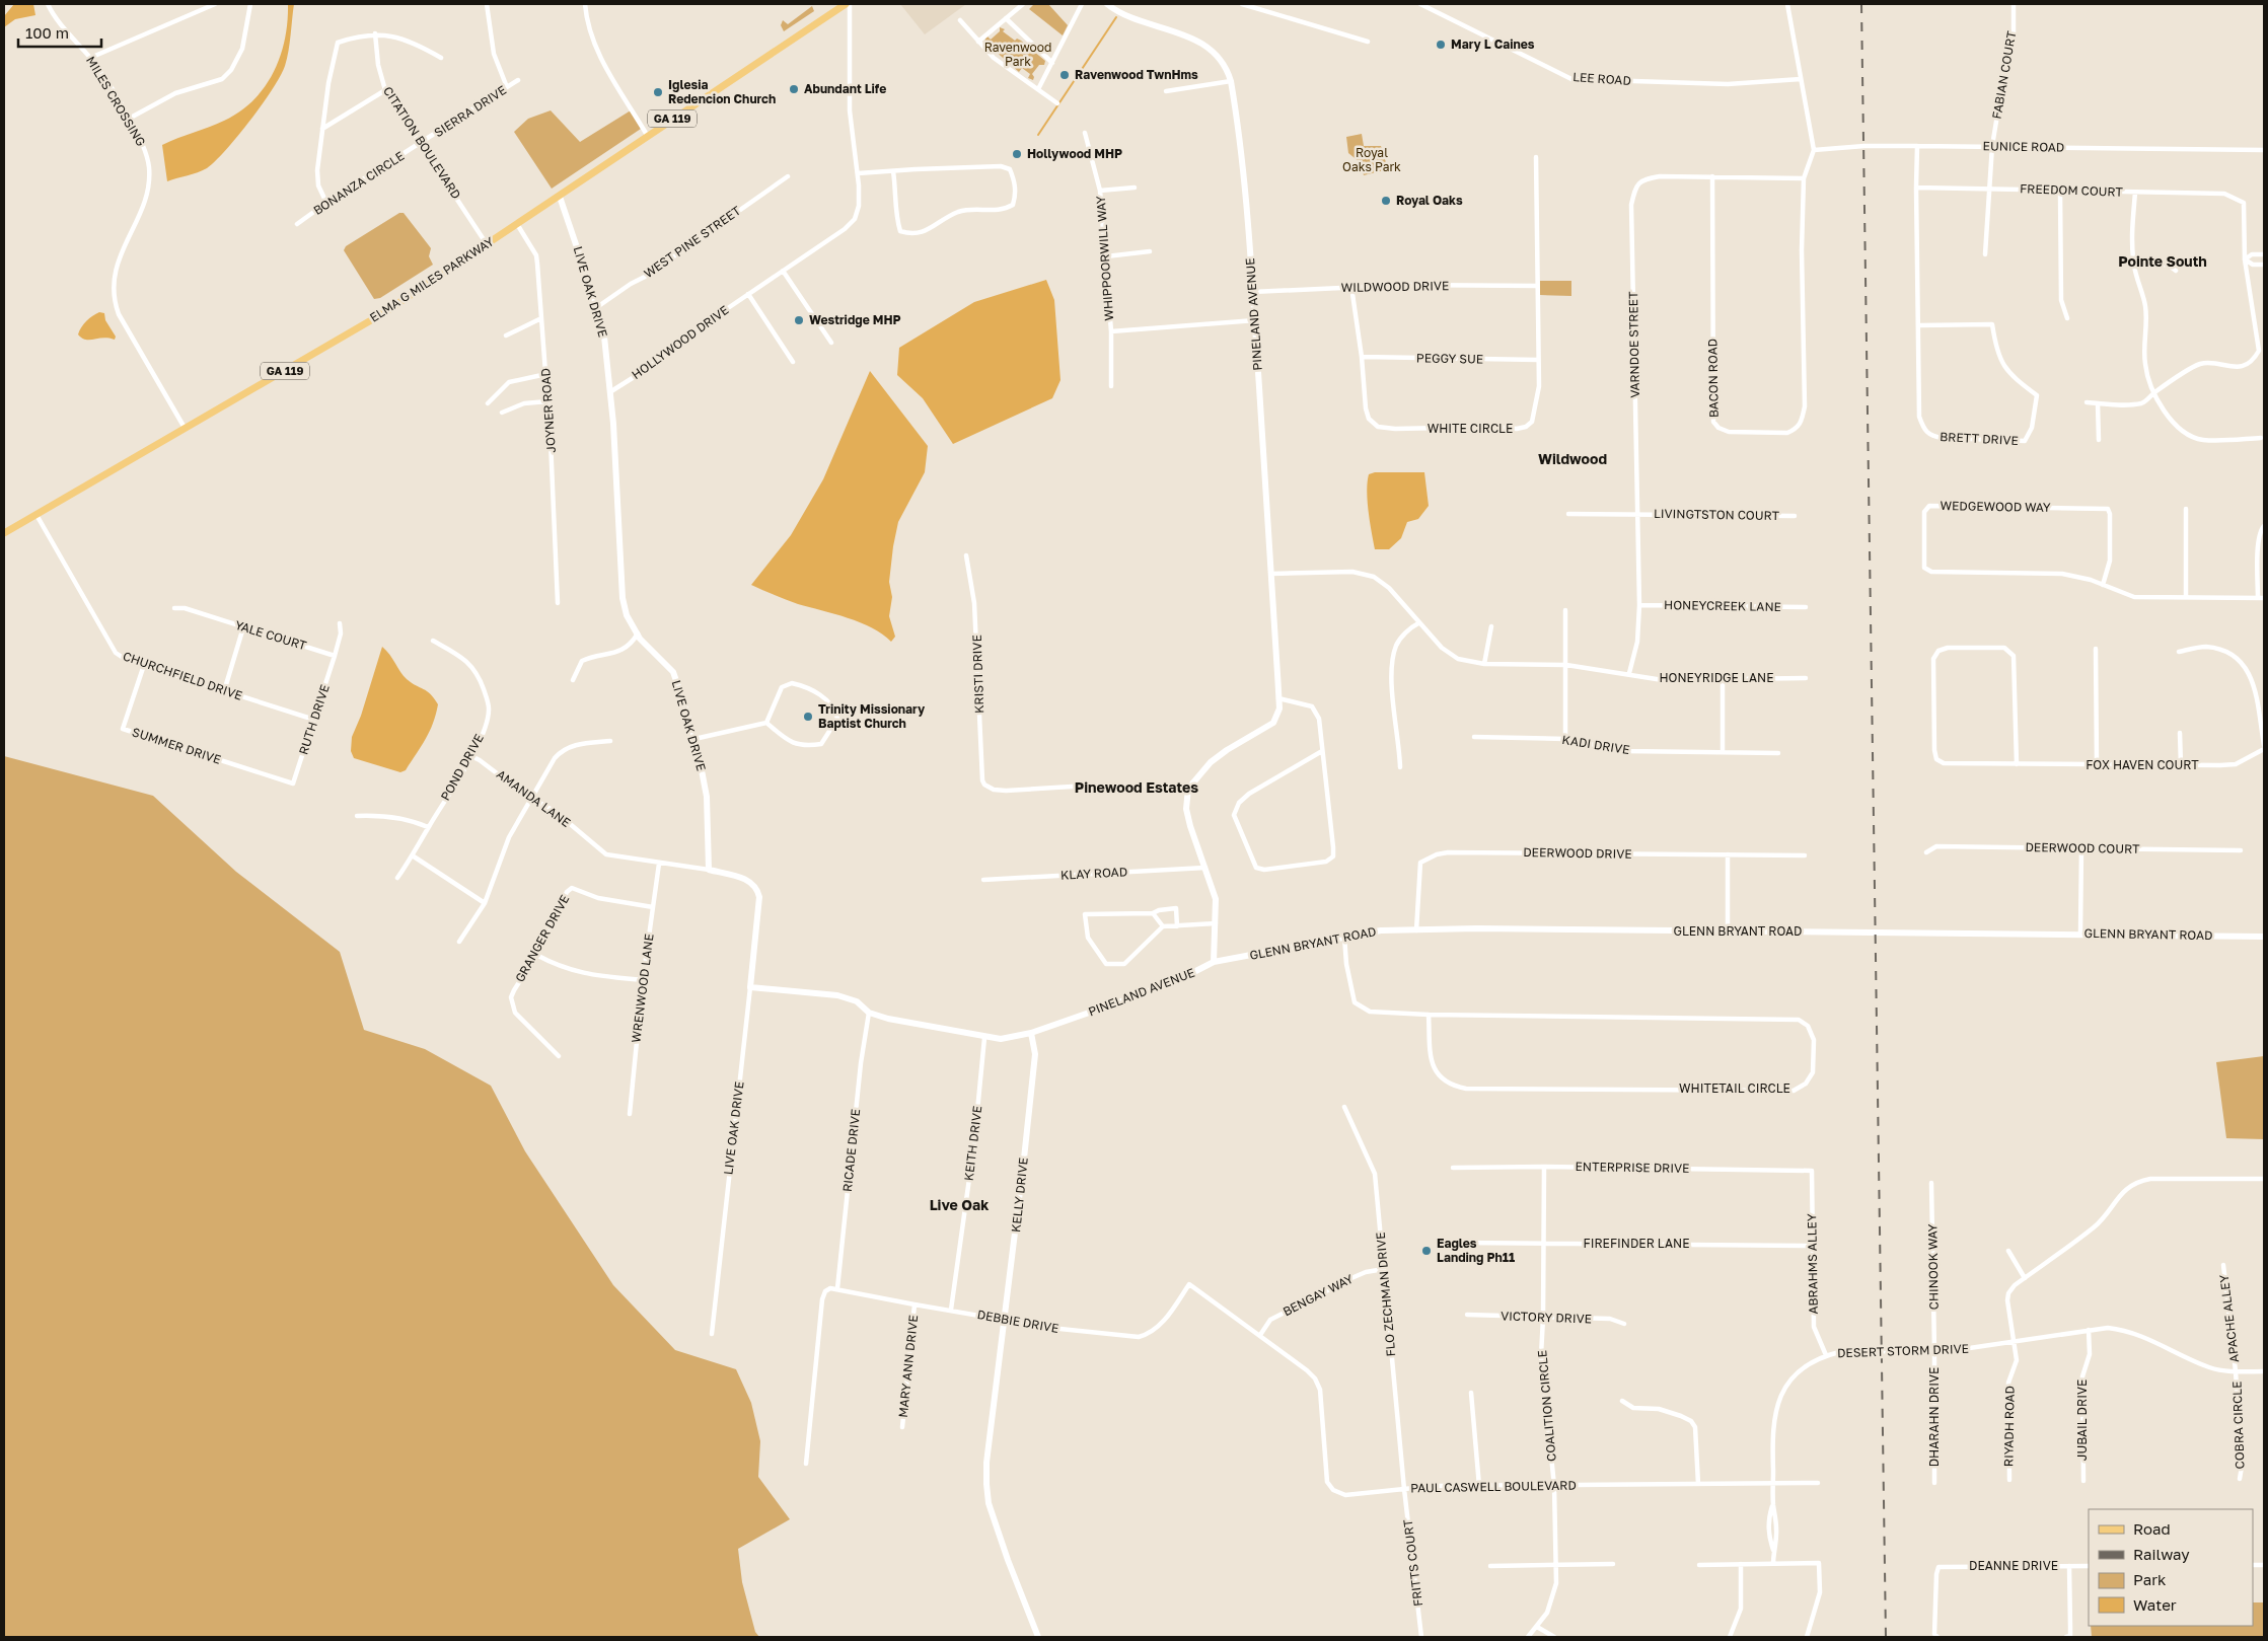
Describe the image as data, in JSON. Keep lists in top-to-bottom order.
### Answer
{
  "streets": {
    "main road": ["GA 119", "ELMA G MILES PARKWAY"],
    "street": [
      "FABIAN COURT",
      "LEE ROAD",
      "MILES CROSSING",
      "SIERRA DRIVE",
      "CITATION BOULEVARD",
      "EUNICE ROAD",
      "BONANZA CIRCLE",
      "FREEDOM COURT",
      "WEST PINE STREET",
      "WHIPPOORWILL WAY",
      "WILDWOOD DRIVE",
      "LIVE OAK DRIVE",
      "PINELAND AVENUE",
      "HOLLYWOOD DRIVE",
      "VARNDOE STREET",
      "PEGGY SUE",
      "BACON ROAD",
      "JOYNER ROAD",
      "WHITE CIRCLE",
      "BRETT DRIVE",
      "WEDGEWOOD WAY",
      "LIVINGTSTON COURT",
      "HONEYCREEK LANE",
      "YALE COURT",
      "KRISTI DRIVE",
      "CHURCHFIELD DRIVE",
      "HONEYRIDGE LANE",
      "RUTH DRIVE",
      "KADI DRIVE",
      "SUMMER DRIVE",
      "FOX HAVEN COURT",
      "POND DRIVE",
      "AMANDA LANE",
      "DEERWOOD COURT",
      "DEERWOOD DRIVE",
      "KLAY ROAD",
      "GLENN BRYANT ROAD",
      "GRANGER DRIVE",
      "WRENWOOD LANE",
      "WHITETAIL CIRCLE",
      "KEITH DRIVE",
      "RICADE DRIVE",
      "ENTERPRISE DRIVE",
      "KELLY DRIVE",
      "FIREFINDER LANE",
      "ABRAHMS ALLEY",
      "CHINOOK WAY",
      "FLO ZECHMAN DRIVE",
      "BENGAY WAY",
      "VICTORY DRIVE",
      "APACHE ALLEY",
      "DEBBIE DRIVE",
      "DESERT STORM DRIVE",
      "MARY ANN DRIVE",
      "COALITION CIRCLE",
      "DHARAHN DRIVE",
      "JUBAIL DRIVE",
      "COBRA CIRCLE",
      "RIYADH ROAD",
      "PAUL CASWELL BOULEVARD",
      "FRITTS COURT",
      "DEANNE DRIVE"
    ]
  },
  "crossings": [
    ["FABIAN COURT", "EUNICE ROAD"],
    ["FABIAN COURT", "FREEDOM COURT"],
    ["MILES CROSSING", "ELMA G MILES PARKWAY"],
    ["SIERRA DRIVE", "CITATION BOULEVARD"],
    ["SIERRA DRIVE", "BONANZA CIRCLE"],
    ["CITATION BOULEVARD", "BONANZA CIRCLE"],
    ["CITATION BOULEVARD", "ELMA G MILES PARKWAY"],
    ["EUNICE ROAD", "BRETT DRIVE"],
    ["FREEDOM COURT", "BRETT DRIVE"],
    ["WEST PINE STREET", "LIVE OAK DRIVE"],
    ["ELMA G MILES PARKWAY", "LIVE OAK DRIVE"],
    ["ELMA G MILES PARKWAY", "HOLLYWOOD DRIVE"],
    ["ELMA G MILES PARKWAY", "JOYNER ROAD"],
    ["ELMA G MILES PARKWAY", "CHURCHFIELD DRIVE"],
    ["WILDWOOD DRIVE", "PINELAND AVENUE"],
    ["WILDWOOD DRIVE", "WHITE CIRCLE"],
    ["LIVE OAK DRIVE", "HOLLYWOOD DRIVE"],
    ["LIVE OAK DRIVE", "AMANDA LANE"],
    ["PINELAND AVENUE", "KRISTI DRIVE"],
    ["PINELAND AVENUE", "GLENN BRYANT ROAD"],
    ["PINELAND AVENUE", "KELLY DRIVE"],
    ["VARNDOE STREET", "BACON ROAD"],
    ["VARNDOE STREET", "LIVINGTSTON COURT"],
    ["VARNDOE STREET", "HONEYCREEK LANE"],
    ["VARNDOE STREET", "HONEYRIDGE LANE"],
    ["PEGGY SUE", "WHITE CIRCLE"],
    ["YALE COURT", "RUTH DRIVE"],
    ["CHURCHFIELD DRIVE", "RUTH DRIVE"],
    ["CHURCHFIELD DRIVE", "SUMMER DRIVE"],
    ["RUTH DRIVE", "SUMMER DRIVE"],
    ["POND DRIVE", "AMANDA LANE"],
    ["AMANDA LANE", "WRENWOOD LANE"],
    ["DEERWOOD DRIVE", "GLENN BRYANT ROAD"],
    ["GLENN BRYANT ROAD", "WHITETAIL CIRCLE"],
    ["GRANGER DRIVE", "WRENWOOD LANE"],
    ["KEITH DRIVE", "DEBBIE DRIVE"],
    ["RICADE DRIVE", "DEBBIE DRIVE"],
    ["ENTERPRISE DRIVE", "ABRAHMS ALLEY"],
    ["ENTERPRISE DRIVE", "COALITION CIRCLE"],
    ["KELLY DRIVE", "DEBBIE DRIVE"],
    ["FIREFINDER LANE", "ABRAHMS ALLEY"],
    ["FIREFINDER LANE", "COALITION CIRCLE"],
    ["ABRAHMS ALLEY", "DESERT STORM DRIVE"],
    ["CHINOOK WAY", "DESERT STORM DRIVE"],
    ["CHINOOK WAY", "DHARAHN DRIVE"],
    ["FLO ZECHMAN DRIVE", "BENGAY WAY"],
    ["FLO ZECHMAN DRIVE", "PAUL CASWELL BOULEVARD"],
    ["FLO ZECHMAN DRIVE", "FRITTS COURT"],
    ["BENGAY WAY", "PAUL CASWELL BOULEVARD"],
    ["VICTORY DRIVE", "COALITION CIRCLE"],
    ["APACHE ALLEY", "DESERT STORM DRIVE"],
    ["APACHE ALLEY", "COBRA CIRCLE"],
    ["DEBBIE DRIVE", "MARY ANN DRIVE"],
    ["DEBBIE DRIVE", "PAUL CASWELL BOULEVARD"],
    ["DESERT STORM DRIVE", "DHARAHN DRIVE"],
    ["DESERT STORM DRIVE", "JUBAIL DRIVE"],
    ["DESERT STORM DRIVE", "COBRA CIRCLE"],
    ["DESERT STORM DRIVE", "RIYADH ROAD"],
    ["DESERT STORM DRIVE", "PAUL CASWELL BOULEVARD"],
    ["COALITION CIRCLE", "PAUL CASWELL BOULEVARD"],
    ["PAUL CASWELL BOULEVARD", "FRITTS COURT"]
  ],
  "districts": [
    "Pointe South",
    "Wildwood",
    "Pinewood Estates",
    "Live Oak"
  ],
  "parks": ["Ravenwood Park", "Royal Oaks Park"],
  "places": [
    "Mary L Caines",
    "Ravenwood TwnHms",
    "Abundant Life",
    "Iglesia Redencion Church",
    "Hollywood MHP",
    "Royal Oaks",
    "Westridge MHP",
    "Trinity Missionary Baptist Church",
    "Eagles Landing Ph11"
  ],
  "legend": [
    "Road",
    "Railway",
    "Park",
    "Water"
  ],
  "scale_bar": "100 m"
}
